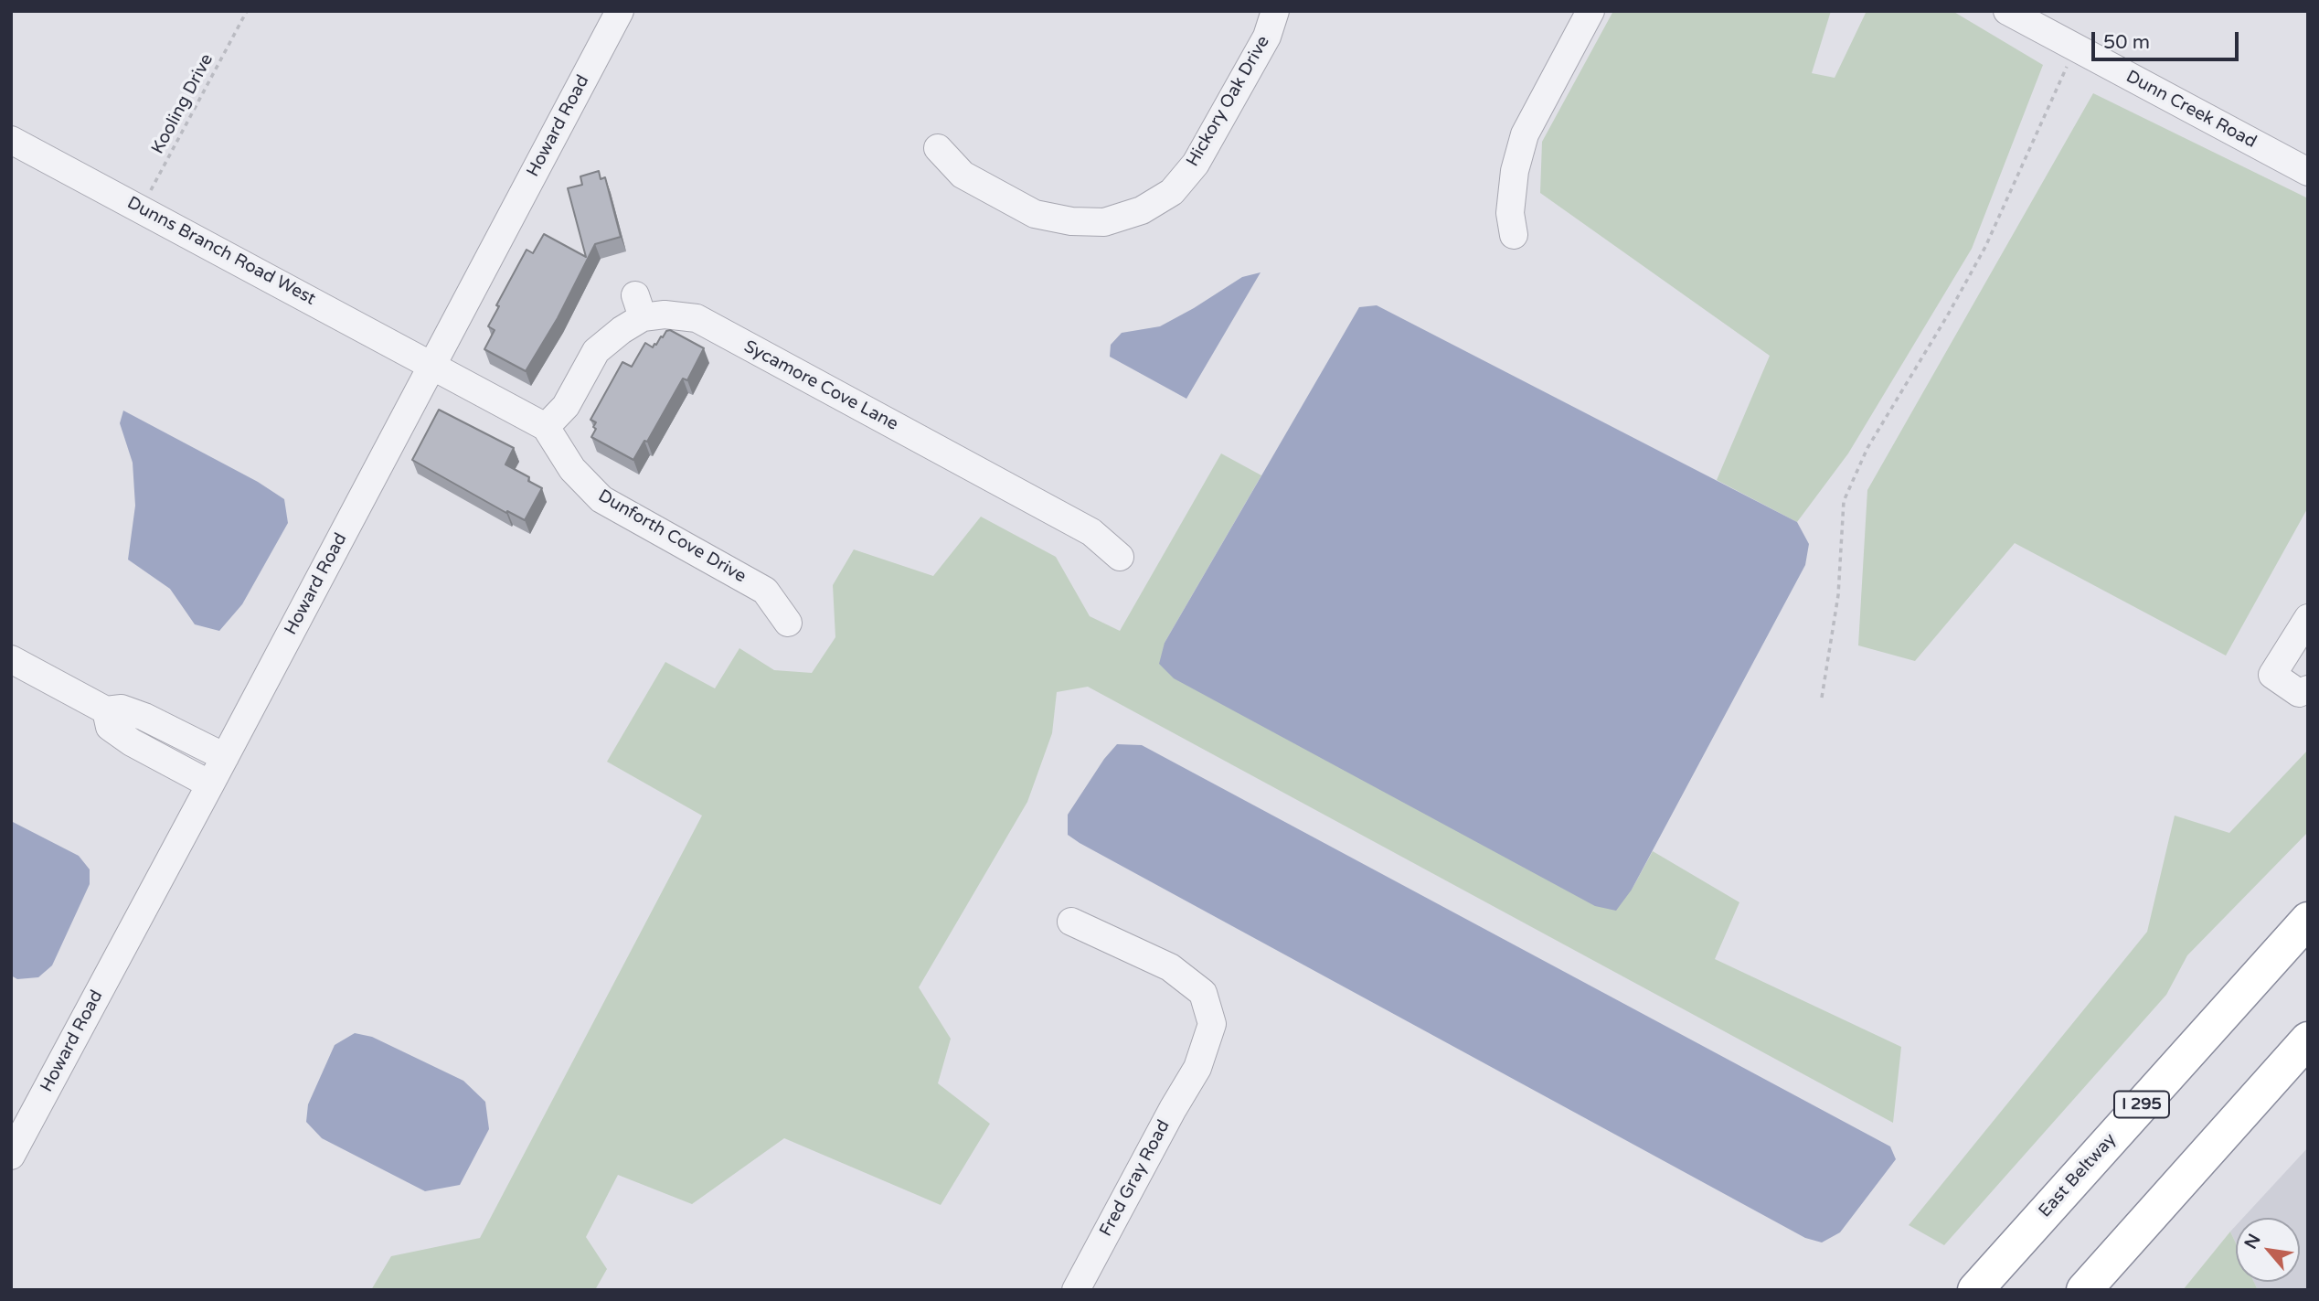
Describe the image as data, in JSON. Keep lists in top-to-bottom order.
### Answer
{
  "streets": {
    "highway": ["I 295", "East Beltway"],
    "street": [
      "Hickory Oak Drive",
      "Dunn Creek Road",
      "Howard Road",
      "Dunns Branch Road West",
      "Sycamore Cove Lane",
      "Dunforth Cove Drive",
      "Fred Gray Road"
    ],
    "path": ["Kooling Drive"]
  },
  "crossings": [
    ["Kooling Drive", "Dunns Branch Road West"],
    ["Howard Road", "Dunns Branch Road West"],
    ["Howard Road", "Dunforth Cove Drive"],
    ["Dunns Branch Road West", "Dunforth Cove Drive"],
    ["Sycamore Cove Lane", "Dunforth Cove Drive"]
  ],
  "scale_bar": "50 m",
  "north": "top left"
}
